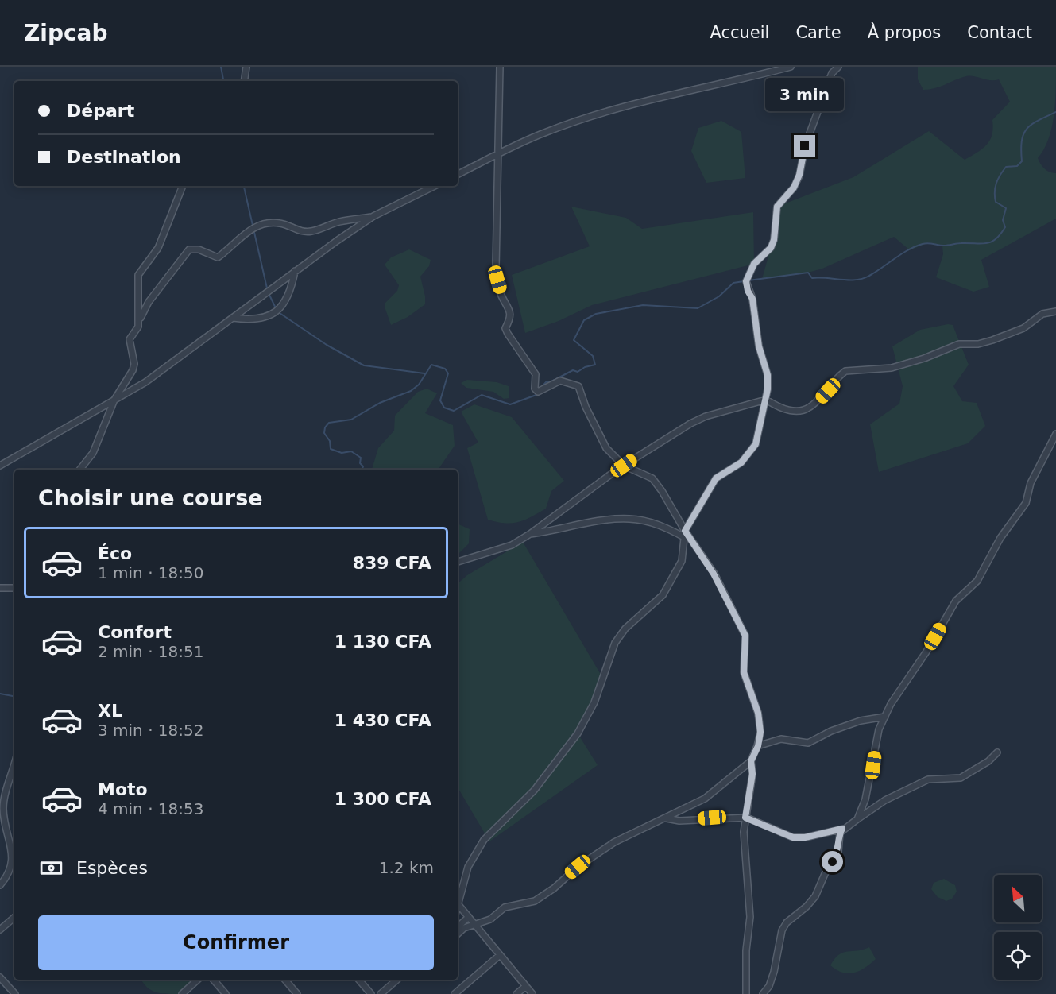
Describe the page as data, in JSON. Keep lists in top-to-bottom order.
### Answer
{
  "north": "top left",
  "page": {
    "header": "Zipcab",
    "nav": [
      "Accueil",
      "Carte",
      "À propos",
      "Contact"
    ],
    "bubble": "3 min",
    "banner": ["Départ", "Destination"],
    "heading": "Choisir une course",
    "list": [
      {
        "name": "Éco",
        "note": "1 min · 18:50",
        "value": "839 CFA"
      },
      {
        "name": "Confort",
        "note": "2 min · 18:51",
        "value": "1 130 CFA"
      },
      {
        "name": "XL",
        "note": "3 min · 18:52",
        "value": "1 430 CFA"
      },
      {
        "name": "Moto",
        "note": "4 min · 18:53",
        "value": "1 300 CFA"
      }
    ],
    "pay": ["Espèces", "1.2 km"],
    "buttons": "Confirmer"
  }
}
